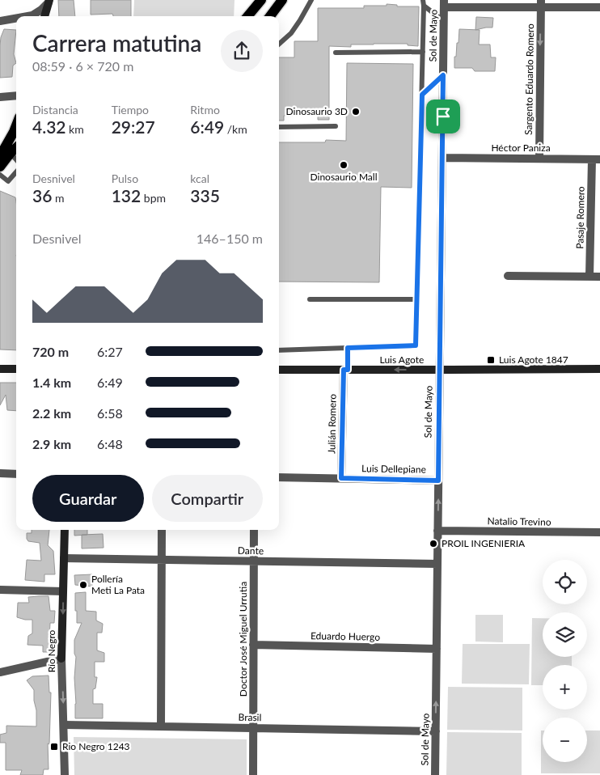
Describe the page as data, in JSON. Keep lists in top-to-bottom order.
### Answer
{
  "streets": {
    "main road": ["Luis Agote", "Río Negro"],
    "street": [
      "Sol de Mayo",
      "Sargento Eduardo Romero",
      "Héctor Paniza",
      "Pasaje Romero",
      "Julián Romero",
      "Luis Dellepiane",
      "Natalio Trevino",
      "Dante",
      "Eduardo Huergo",
      "Doctor José Miguel Urrutia",
      "Brasil"
    ]
  },
  "crossings": [
    ["Sol de Mayo", "Héctor Paniza"],
    ["Sol de Mayo", "Luis Agote"],
    ["Sol de Mayo", "Luis Dellepiane"],
    ["Sol de Mayo", "Natalio Trevino"],
    ["Sol de Mayo", "Dante"],
    ["Sol de Mayo", "Eduardo Huergo"],
    ["Sol de Mayo", "Brasil"],
    ["Sargento Eduardo Romero", "Héctor Paniza"],
    ["Héctor Paniza", "Pasaje Romero"],
    ["Luis Agote", "Julián Romero"],
    ["Julián Romero", "Luis Dellepiane"],
    ["Dante", "Doctor José Miguel Urrutia"],
    ["Dante", "Río Negro"],
    ["Eduardo Huergo", "Doctor José Miguel Urrutia"],
    ["Doctor José Miguel Urrutia", "Brasil"],
    ["Río Negro", "Brasil"]
  ],
  "one_way": ["Sargento Eduardo Romero", "Río Negro"],
  "places": {
    "other": [
      "Dinosaurio 3D",
      "Dinosaurio Mall",
      "PROIL INGENIERIA",
      "Pollería Meti La Pata"
    ],
    "transit": ["Luis Agote 1847", "Rio Negro 1243"]
  },
  "page": {
    "heading": ["Carrera matutina", "08:59 · 6 × 720 m"],
    "stats": [
      ["Distancia", "4.32 km"],
      ["Tiempo", "29:27"],
      ["Ritmo", "6:49 /km"],
      ["Desnivel", "36 m"],
      ["Pulso", "132 bpm"],
      ["kcal", "335"]
    ],
    "chart": ["Desnivel", "146–150 m"],
    "list": [
      {
        "name": "720 m",
        "note": "6:27"
      },
      {
        "name": "1.4 km",
        "note": "6:49"
      },
      {
        "name": "2.2 km",
        "note": "6:58"
      },
      {
        "name": "2.9 km",
        "note": "6:48"
      }
    ],
    "buttons": ["Guardar", "Compartir"],
    "map_buttons": ["+", "−"]
  }
}
